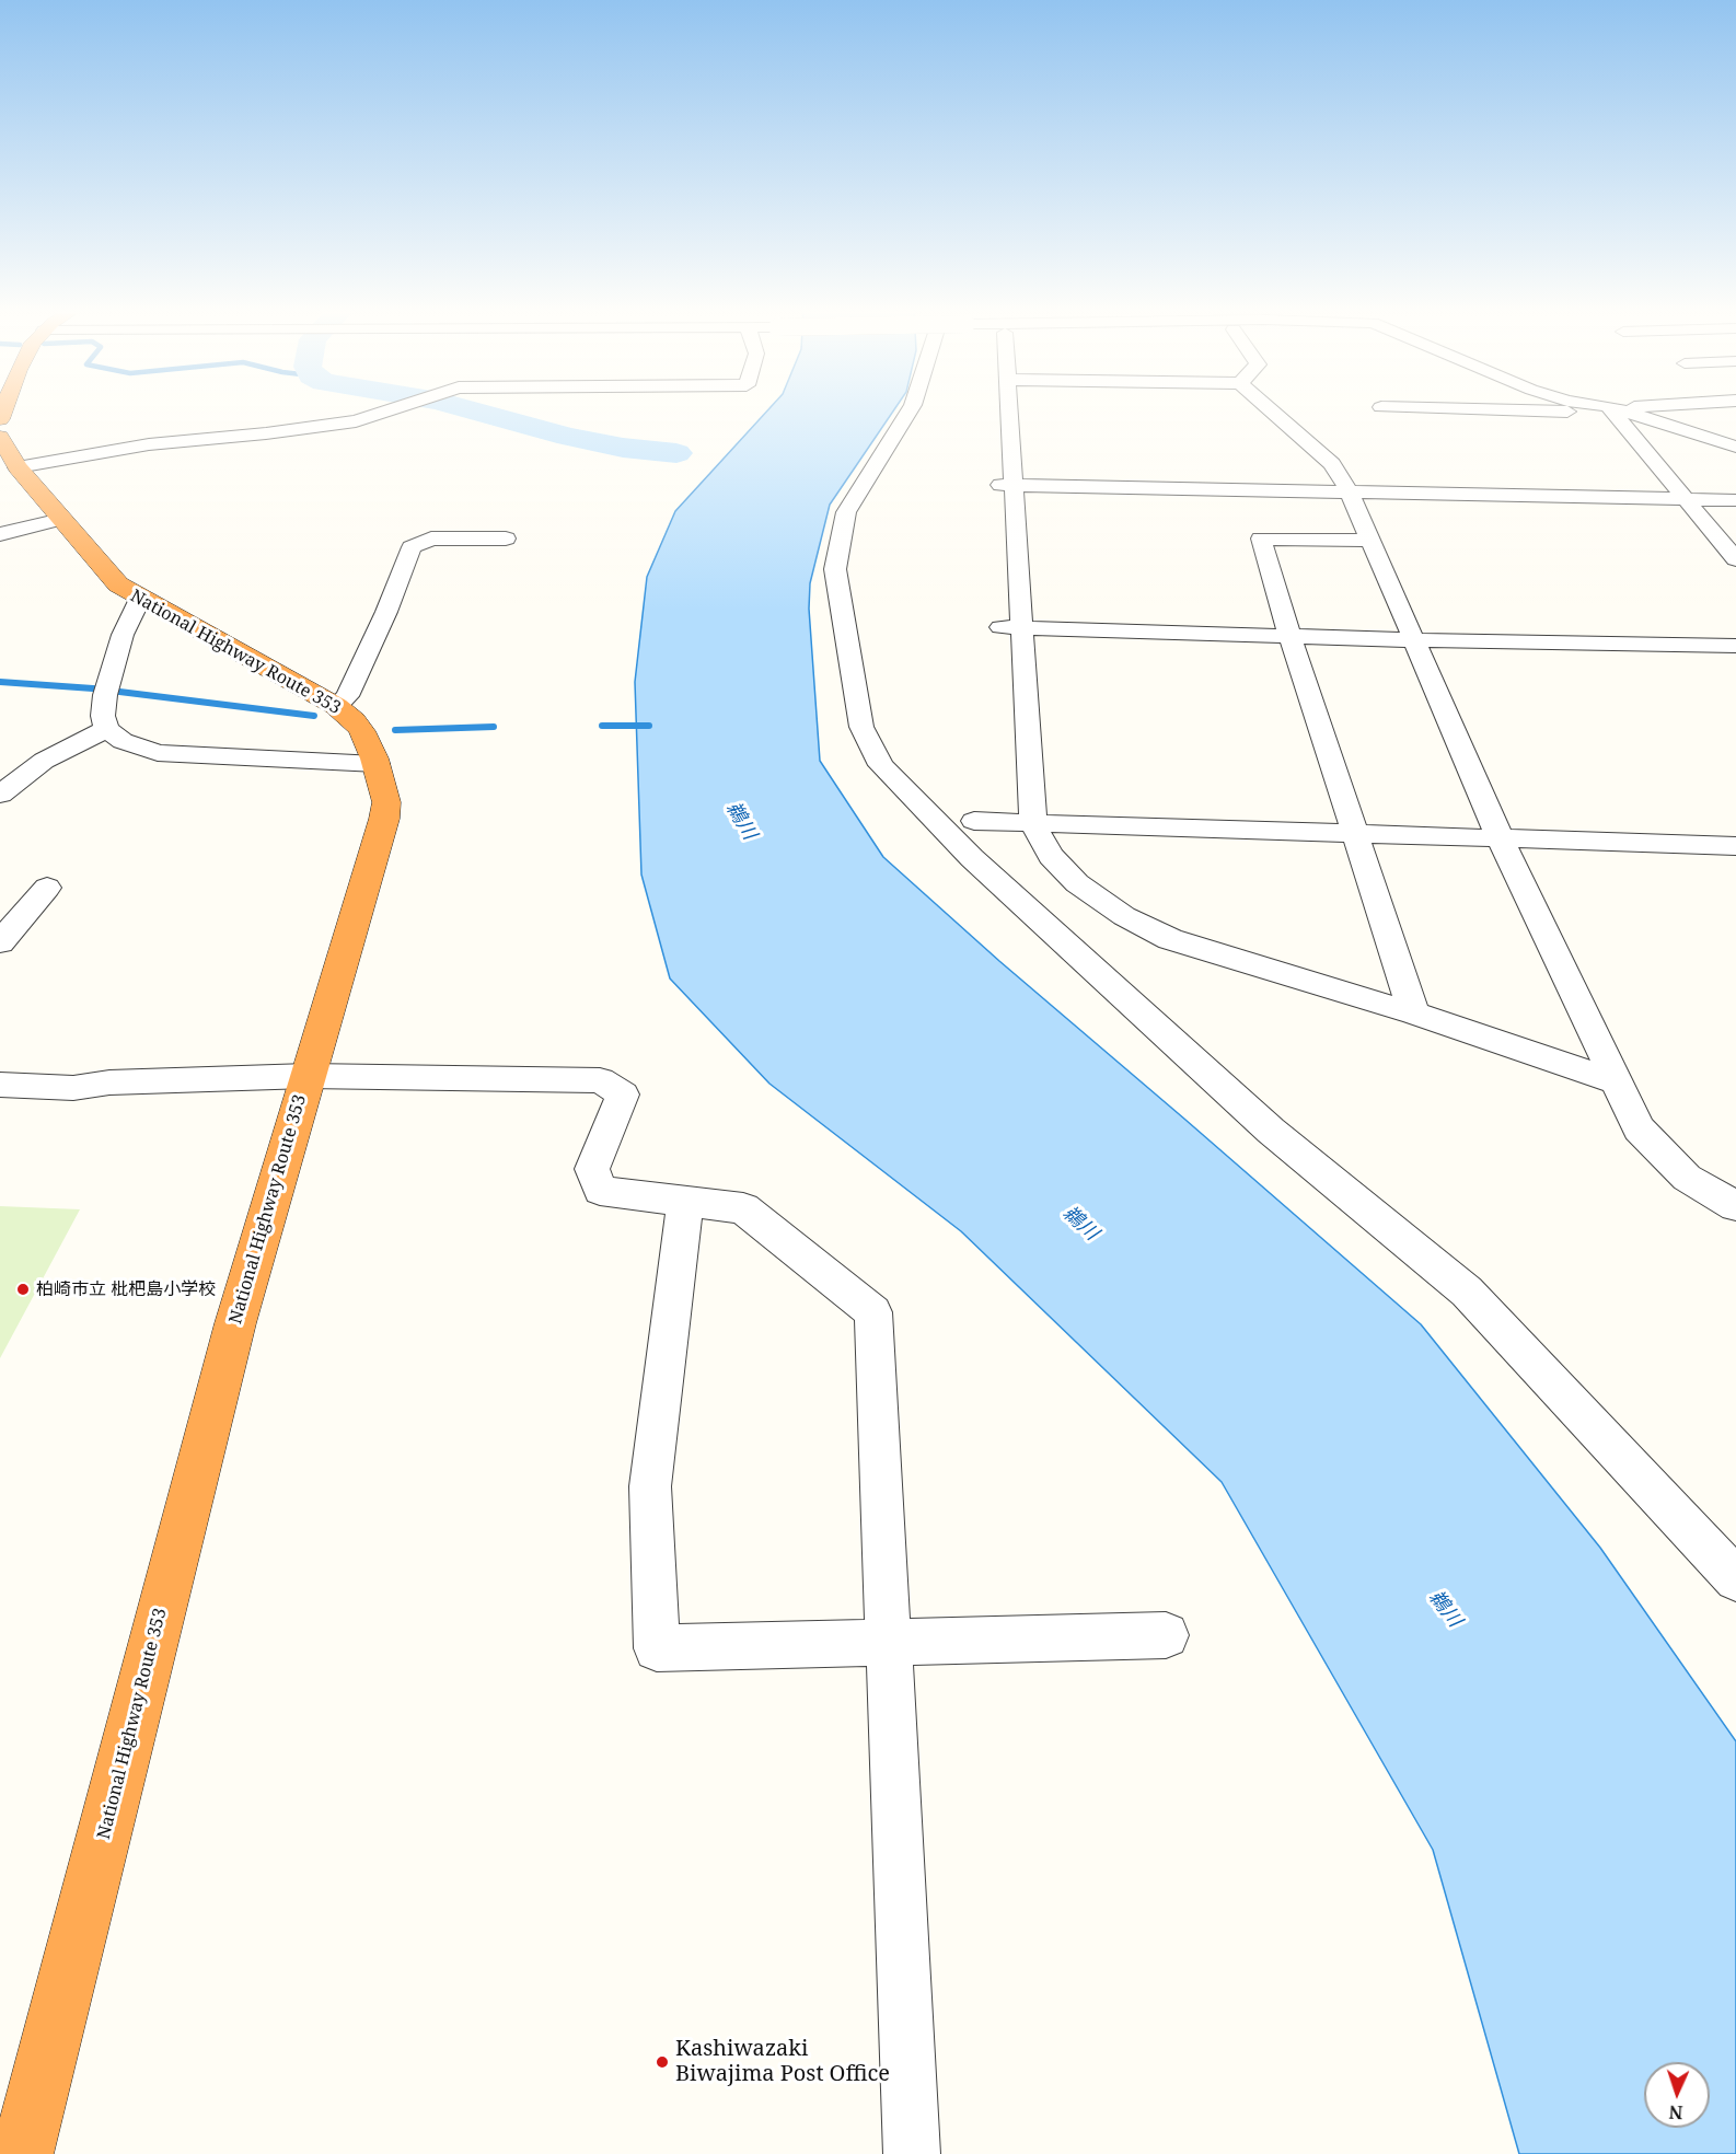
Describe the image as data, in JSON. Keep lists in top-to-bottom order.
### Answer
{
  "streets": {
    "highway": ["National Highway Route 353"]
  },
  "water": ["鵜川"],
  "places": ["柏崎市立 枇杷島小学校", "Kashiwazaki Biwajima Post Office"],
  "north": "bottom"
}
